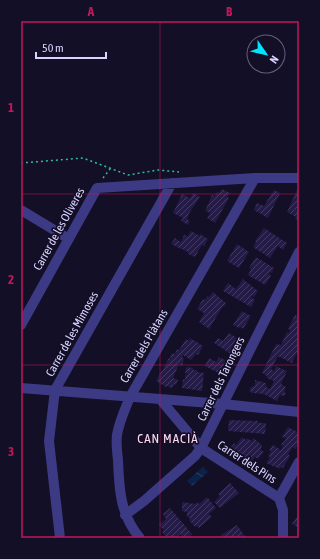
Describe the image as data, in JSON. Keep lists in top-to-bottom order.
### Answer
{
  "streets": {
    "street": [
      "Carrer de les Oliveres",
      "Carrer de les Mimoses",
      "Carrer dels Plàtans",
      "Carrer dels Tarongers",
      "Carrer dels Pins"
    ]
  },
  "crossings": [
    ["Carrer de les Oliveres", "Carrer de les Mimoses"],
    ["Carrer dels Plàtans", "Carrer dels Tarongers"],
    ["Carrer dels Tarongers", "Carrer dels Pins"]
  ],
  "districts": ["CAN MACIÀ"],
  "scale_bar": "50 m",
  "north": "bottom right",
  "grid": {
    "columns": ["A", "B"],
    "rows": ["1", "2", "3"]
  }
}
